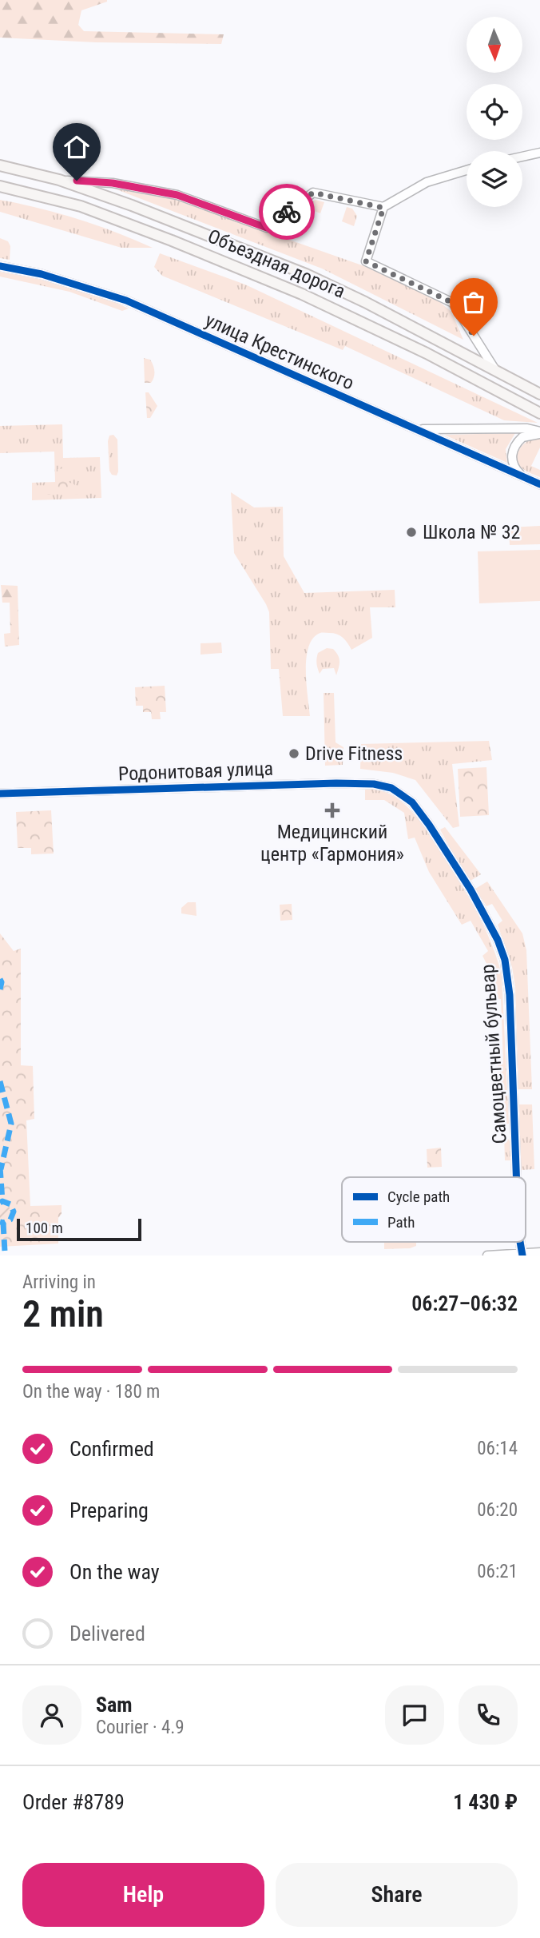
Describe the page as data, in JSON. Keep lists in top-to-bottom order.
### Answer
{
  "streets": {
    "main road": ["Объездная дорога"],
    "street": ["улица Крестинского", "Родонитовая улица", "Самоцветный бульвар"]
  },
  "crossings": [
    ["Родонитовая улица", "Самоцветный бульвар"]
  ],
  "places": {
    "other": ["Школа № 32", "Drive Fitness"],
    "health": ["Медицинский центр «Гармония»"]
  },
  "legend": ["Cycle path", "Path"],
  "scale_bar": "100 m",
  "north": "bottom",
  "page": {
    "scale": "100 m",
    "heading": ["2 min", "Arriving in", "06:27–06:32"],
    "panel": [
      "Sam",
      "Courier · 4.9",
      "Order #8789",
      "1 430 ₽"
    ],
    "bar": "On the way · 180 m",
    "list": [
      ["Confirmed", "06:14"],
      ["Preparing", "06:20"],
      ["On the way", "06:21"],
      "Delivered"
    ],
    "buttons": ["Help", "Share"]
  }
}
